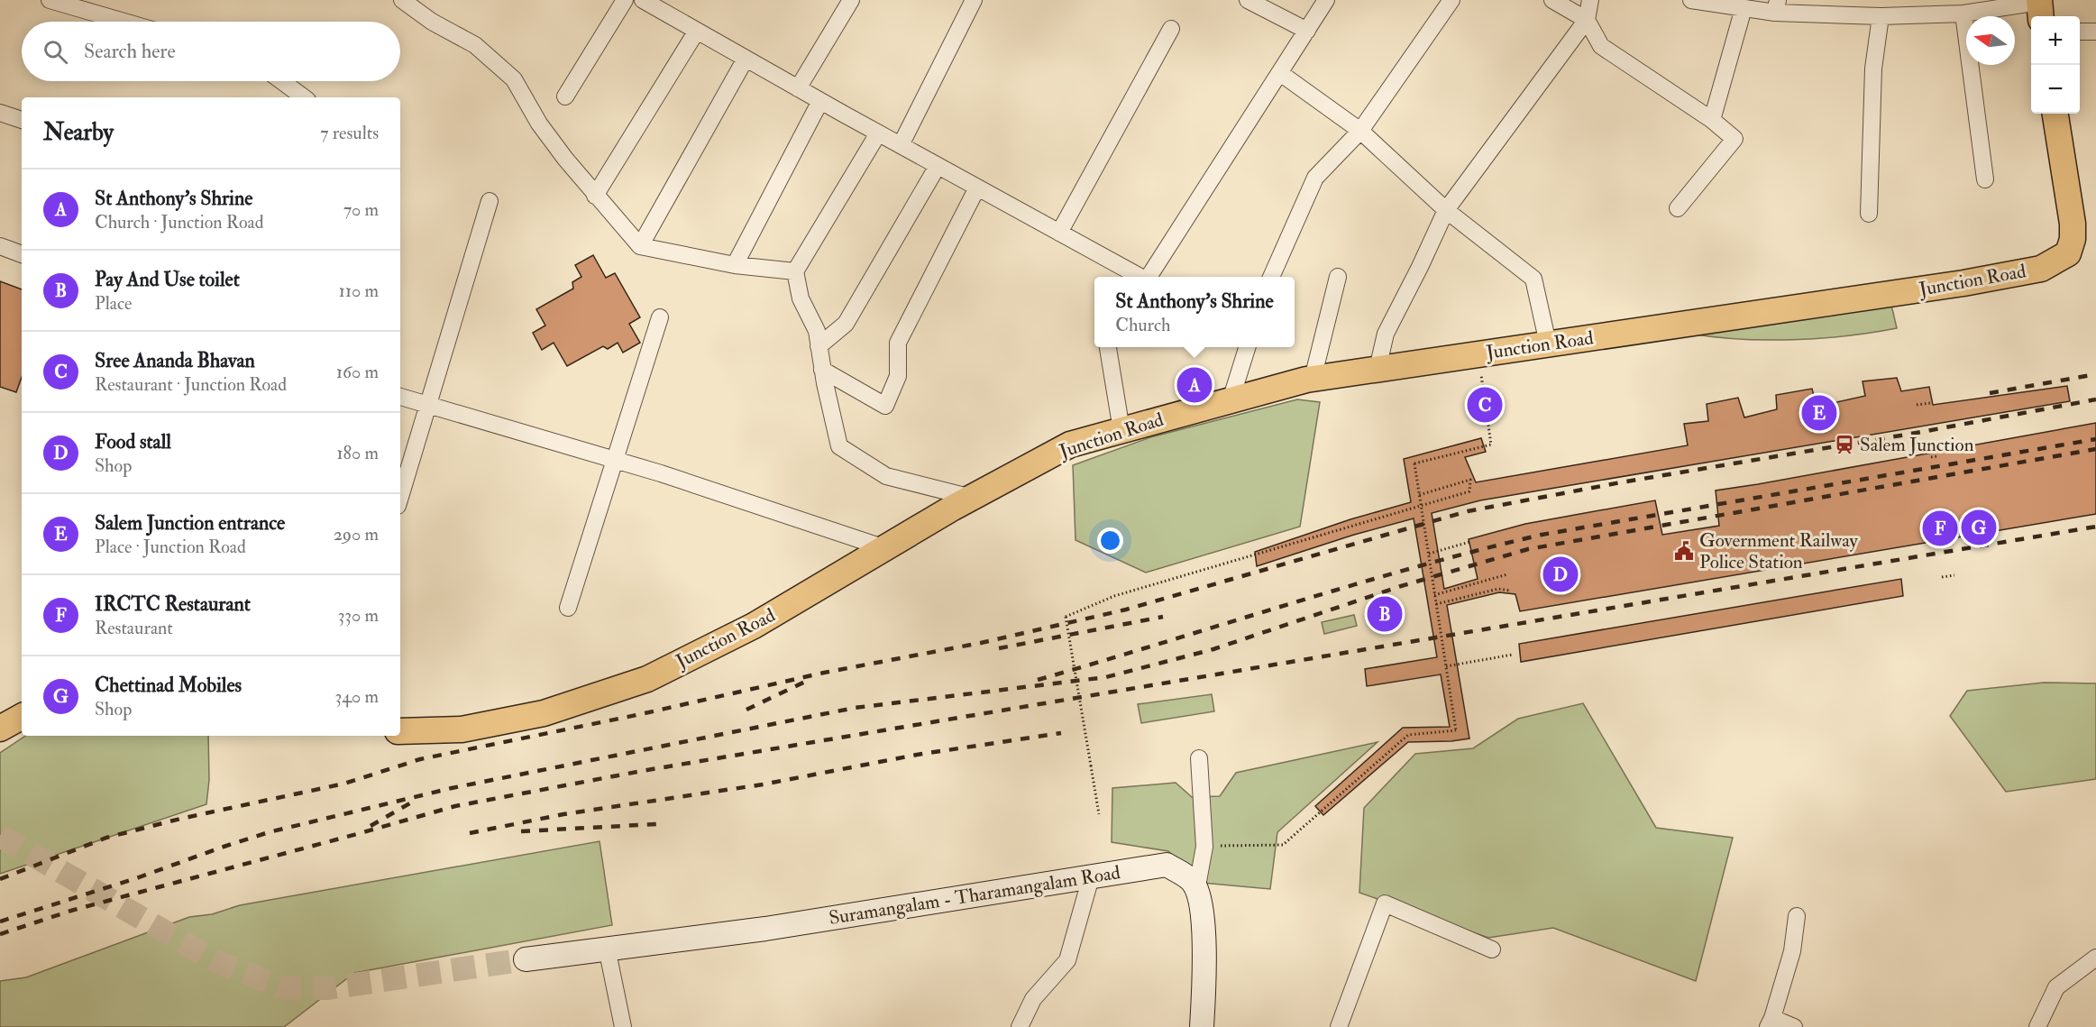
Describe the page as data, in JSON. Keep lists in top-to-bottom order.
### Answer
{
  "streets": {
    "main road": ["Junction Road", "Suramangalam - Tharamangalam Road"]
  },
  "places": {
    "station": ["Salem Junction"],
    "public building": ["Government Railway Police Station"]
  },
  "north": "left",
  "page": {
    "map_buttons": ["+", "−"],
    "search": "Search here",
    "heading": ["Nearby", "7 results"],
    "list": [
      {
        "mark": "A",
        "name": "St Anthony's Shrine",
        "note": "Church · Junction Road",
        "value": "70 m"
      },
      {
        "mark": "B",
        "name": "Pay And Use toilet",
        "note": "Place",
        "value": "110 m"
      },
      {
        "mark": "C",
        "name": "Sree Ananda Bhavan",
        "note": "Restaurant · Junction Road",
        "value": "160 m"
      },
      {
        "mark": "D",
        "name": "Food stall",
        "note": "Shop",
        "value": "180 m"
      },
      {
        "mark": "E",
        "name": "Salem Junction entrance",
        "note": "Place · Junction Road",
        "value": "290 m"
      },
      {
        "mark": "F",
        "name": "IRCTC Restaurant",
        "note": "Restaurant",
        "value": "330 m"
      },
      {
        "mark": "G",
        "name": "Chettinad Mobiles",
        "note": "Shop",
        "value": "340 m"
      }
    ],
    "popup": ["St Anthony's Shrine", "Church"],
    "pins": [
      "A",
      "C",
      "E",
      "G",
      "F",
      "D",
      "B"
    ]
  }
}
